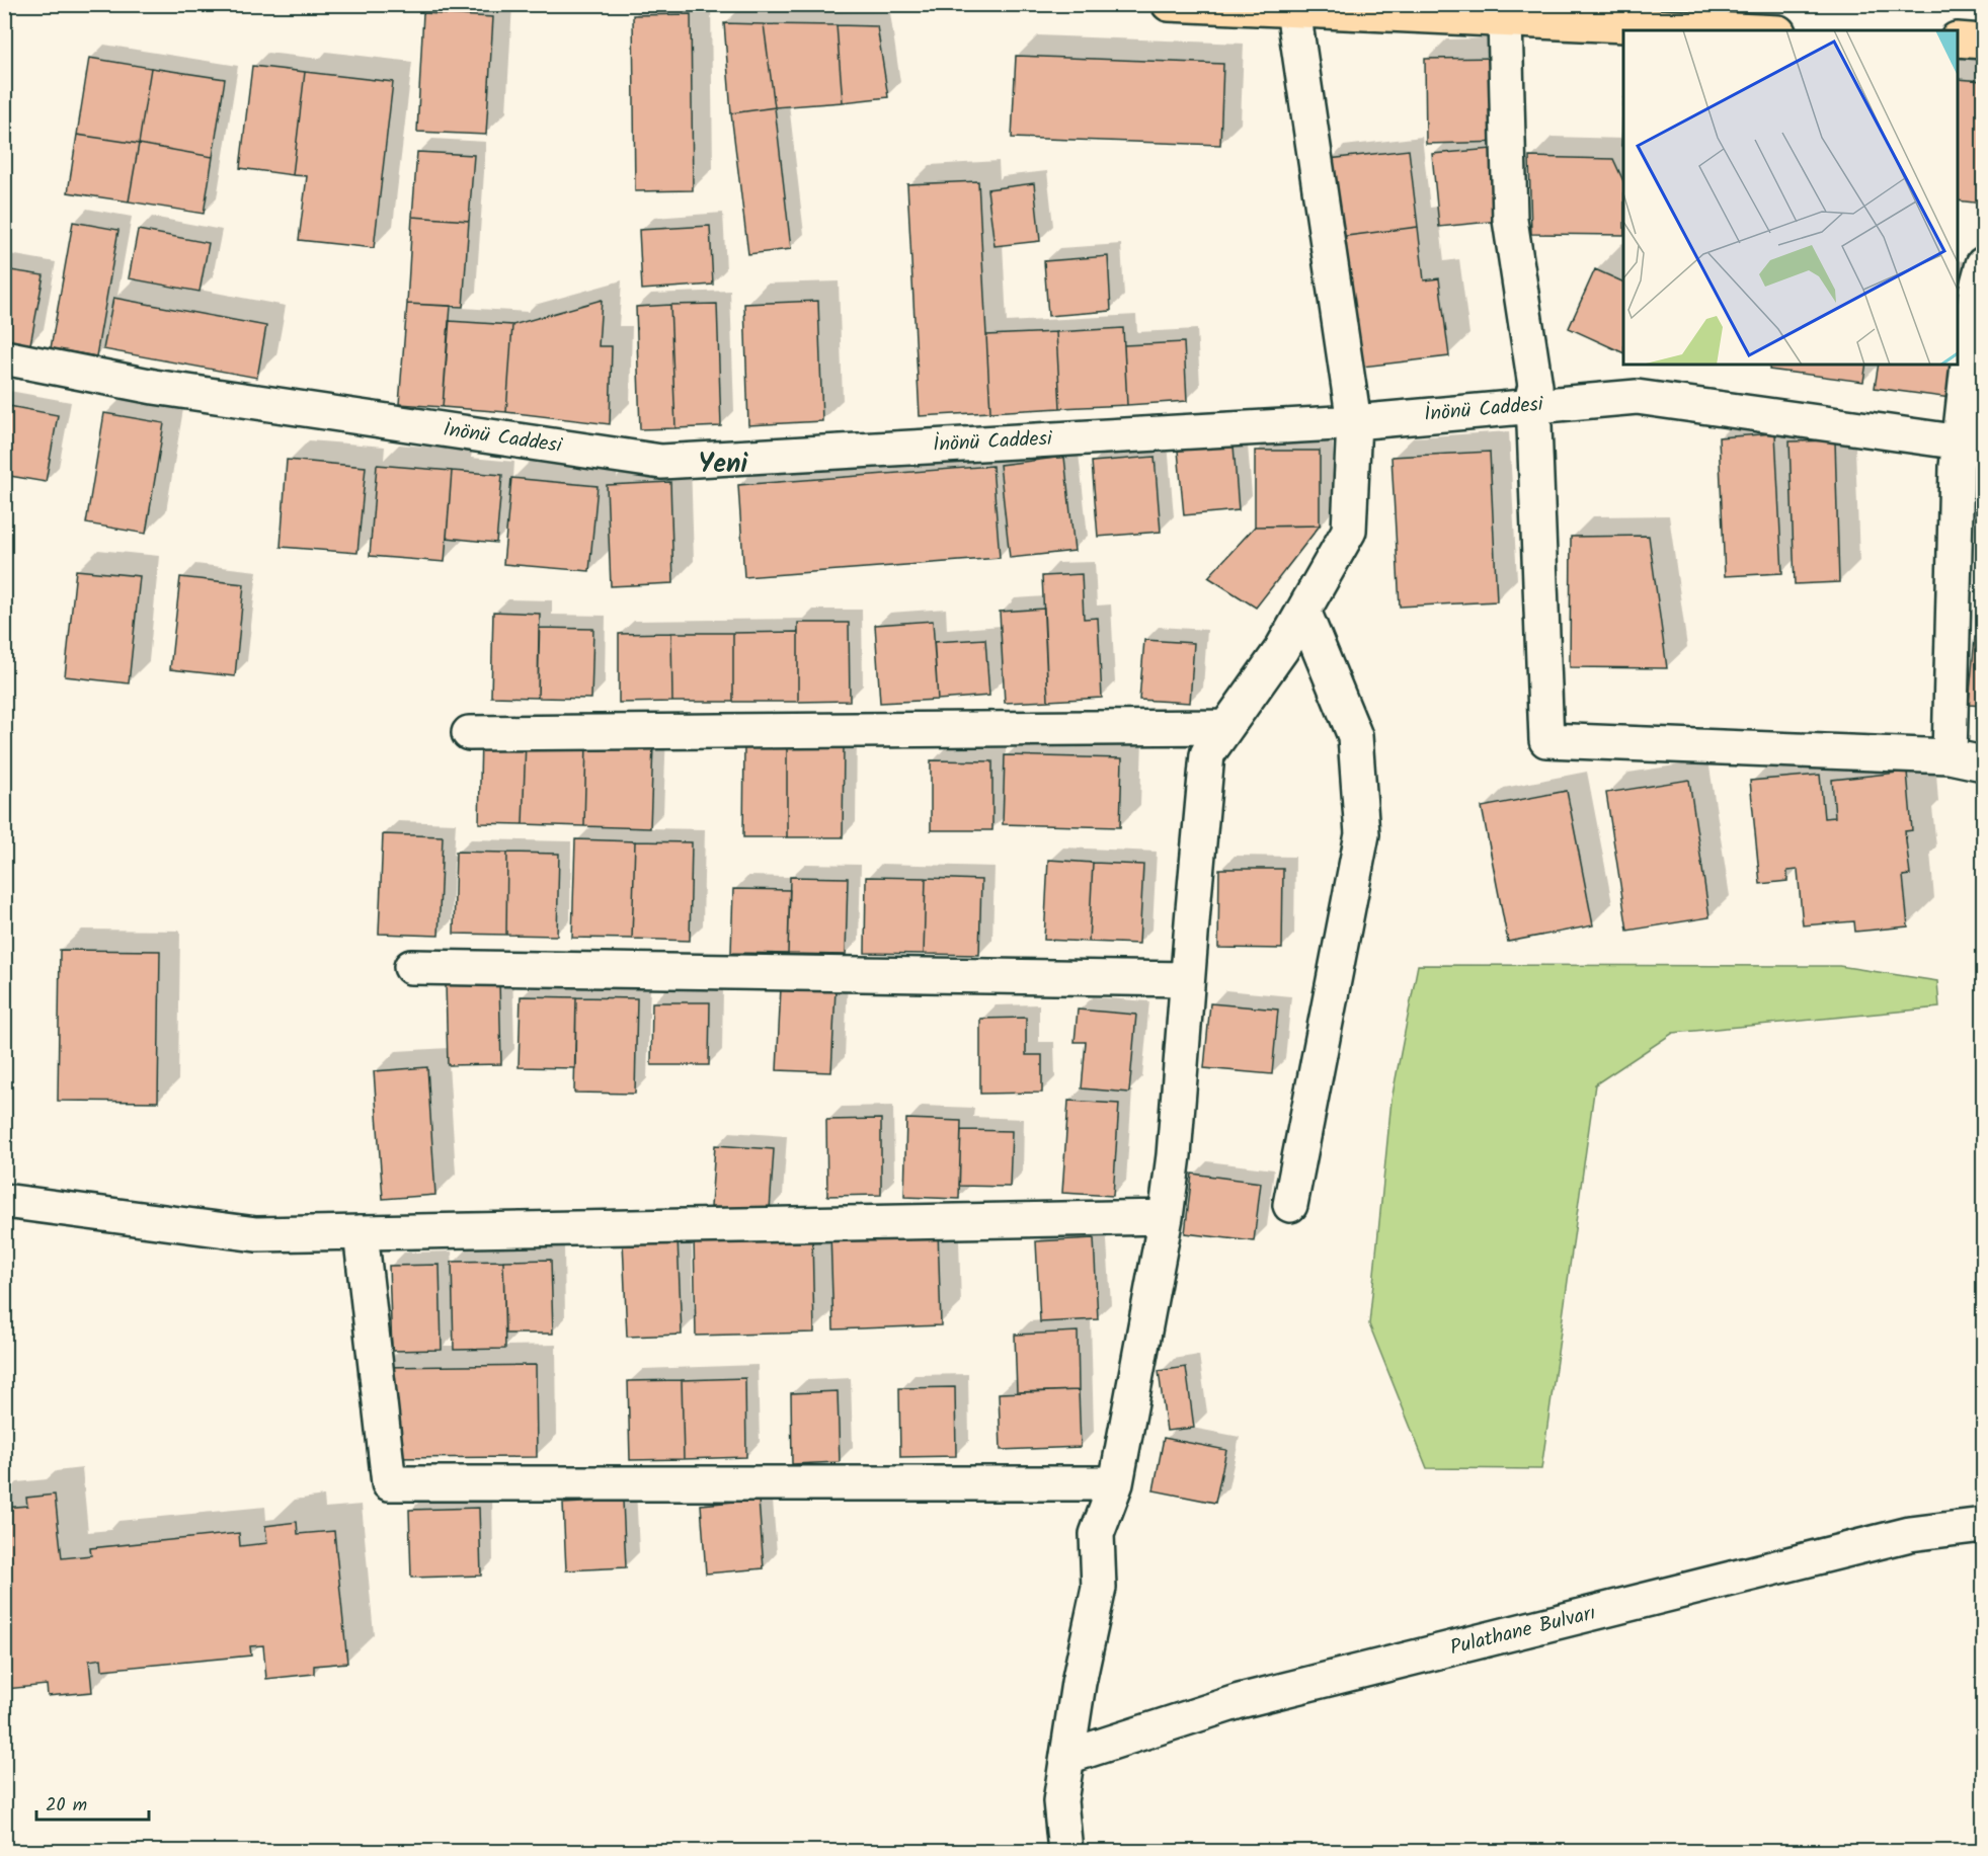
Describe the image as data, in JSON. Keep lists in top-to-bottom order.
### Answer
{
  "streets": {
    "street": ["İnönü Caddesi", "Pulathane Bulvarı"]
  },
  "districts": ["Yeni"],
  "scale_bar": "20 m"
}
